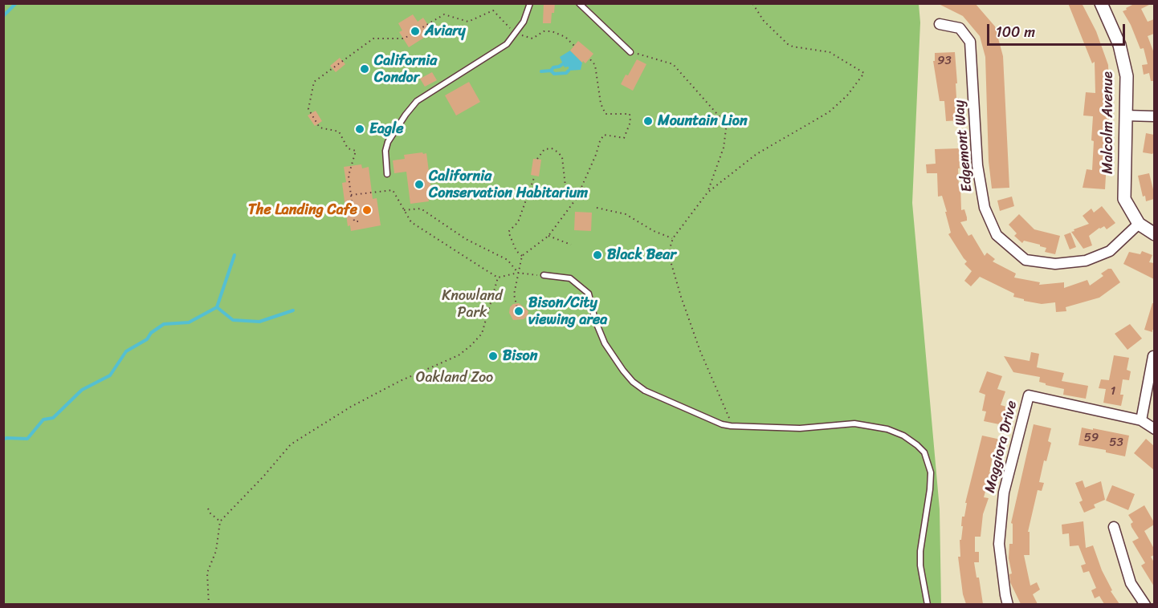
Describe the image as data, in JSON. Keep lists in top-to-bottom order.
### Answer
{
  "streets": {
    "street": ["Malcolm Avenue", "Edgemont Way", "Maggiora Drive"]
  },
  "crossings": [
    ["Malcolm Avenue", "Edgemont Way"]
  ],
  "parks": ["Knowland Park", "Oakland Zoo"],
  "places": [
    "Aviary",
    "California Condor",
    "Mountain Lion",
    "Eagle",
    "California Conservation Habitarium",
    "The Landing Cafe",
    "Black Bear",
    "Bison/City viewing area",
    "Bison"
  ],
  "house_numbers": [
    "93",
    "1",
    "59",
    "53"
  ],
  "scale_bar": "100 m"
}
